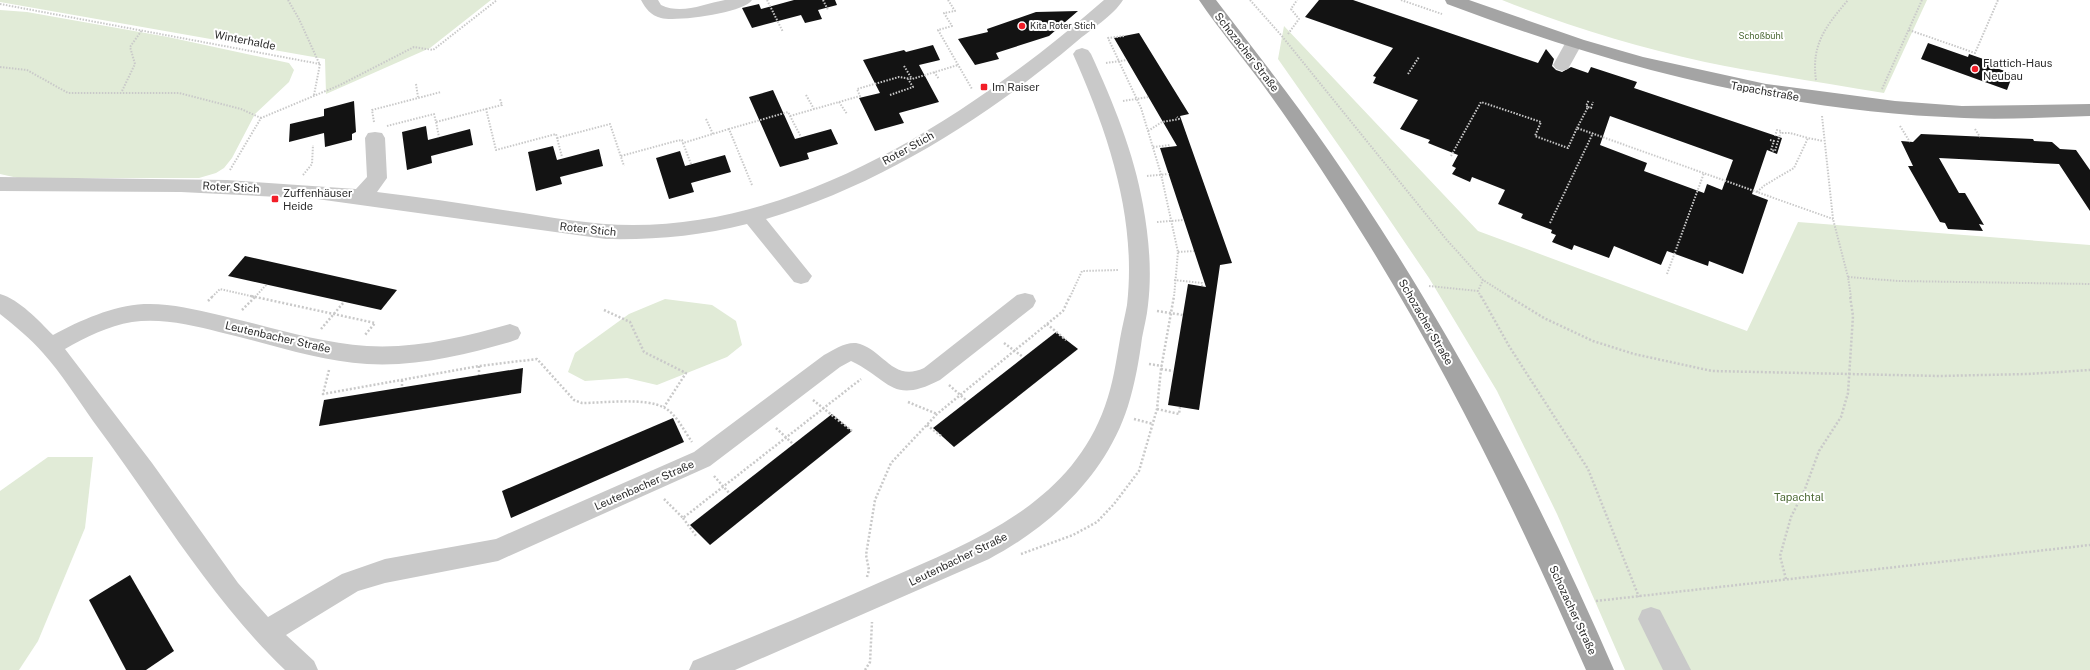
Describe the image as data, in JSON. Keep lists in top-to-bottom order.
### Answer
{
  "streets": {
    "main road": ["Schozacher Straße", "Tapachstraße"],
    "street": ["Roter Stich", "Leutenbacher Straße"],
    "path": ["Winterhalde"]
  },
  "parks": ["Schoßbühl", "Tapachtal"],
  "places": {
    "other": ["Kita Roter Stich", "Flattich-Haus Neubau"],
    "transit": ["Im Raiser", "Zuffenhäuser Heide"]
  }
}
